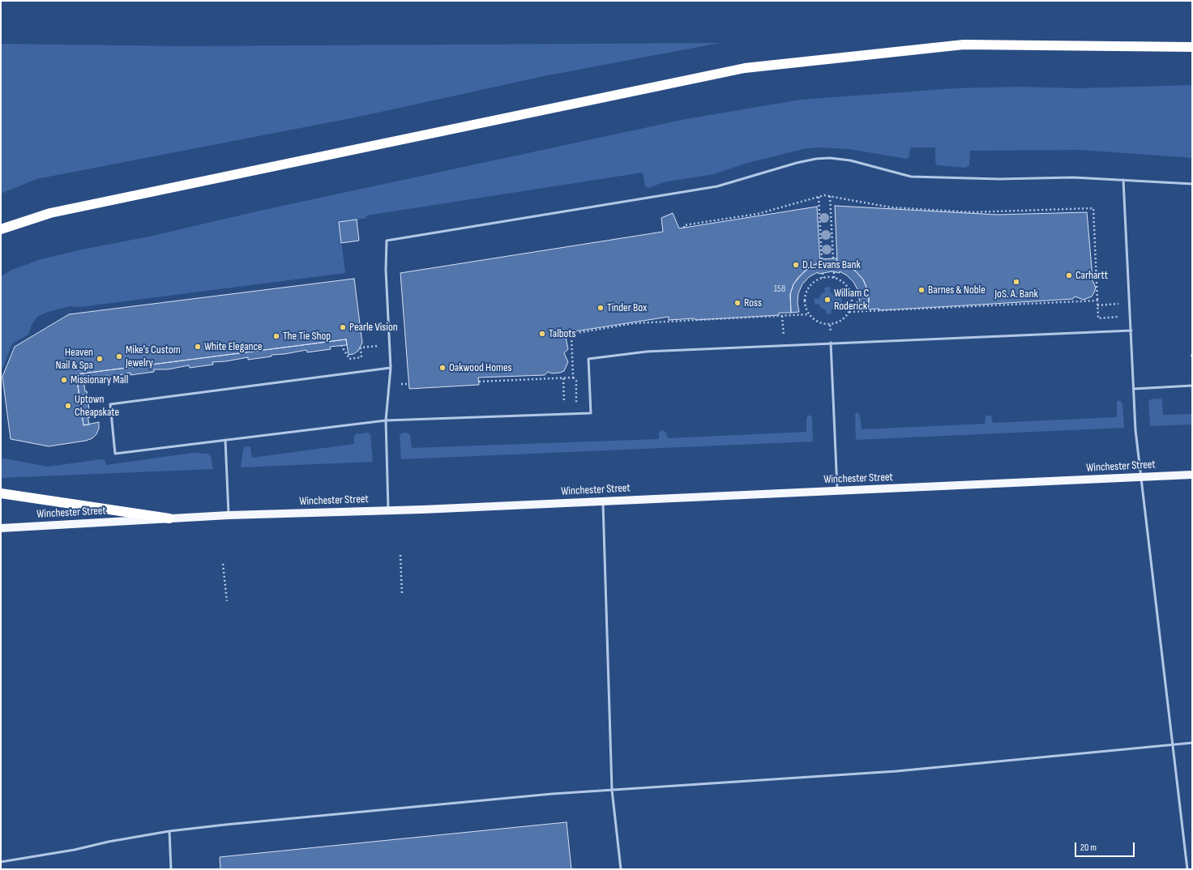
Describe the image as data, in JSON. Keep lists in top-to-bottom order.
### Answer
{
  "streets": {
    "main road": ["Winchester Street"]
  },
  "places": [
    "D.L. Evans Bank",
    "Carhartt",
    "JoS. A. Bank",
    "Barnes & Noble",
    "William C Roderick",
    "Ross",
    "Tinder Box",
    "Pearle Vision",
    "Talbots",
    "The Tie Shop",
    "White Elegance",
    "Mike's Custom Jewelry",
    "Heaven Nail & Spa",
    "Oakwood Homes",
    "Missionary Mall",
    "Uptown Cheapskate"
  ],
  "house_numbers": ["158"],
  "scale_bar": "20 m"
}
